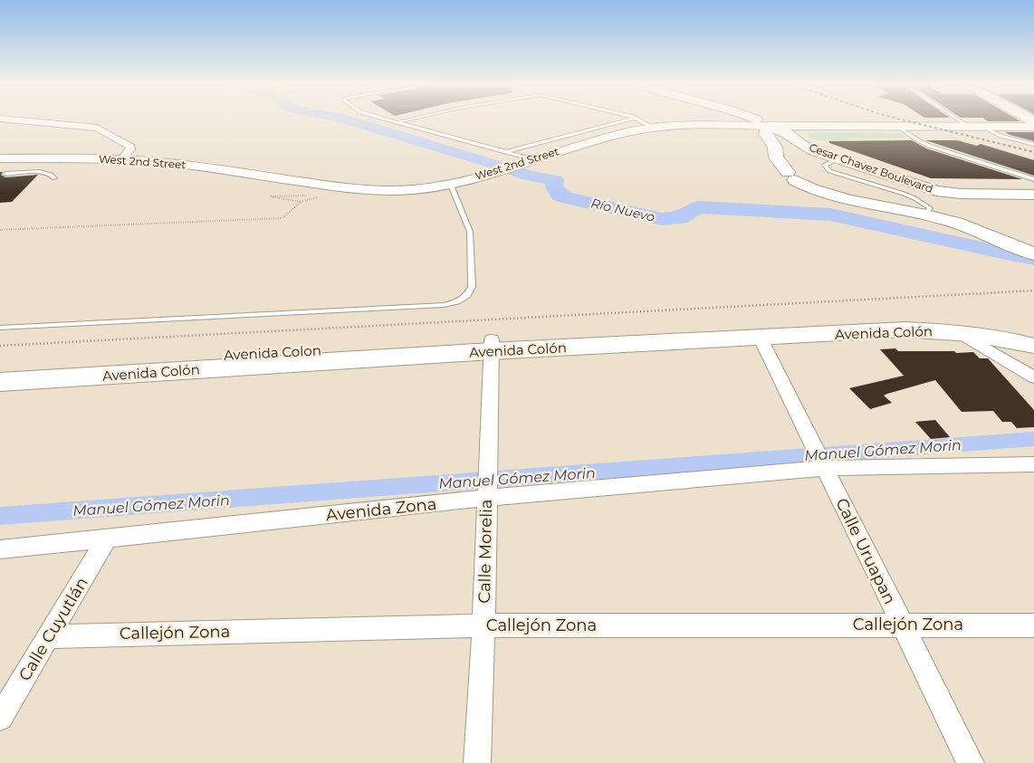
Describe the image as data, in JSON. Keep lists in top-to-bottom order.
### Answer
{
  "streets": {
    "main road": [
      "West 2nd Street",
      "Cesar Chavez Boulevard",
      "Avenida Colón",
      "Avenida Colon"
    ],
    "street": [
      "Avenida Zona",
      "Calle Morelia",
      "Calle Uruapan",
      "Callejón Zona",
      "Calle Cuyutlán"
    ]
  },
  "crossings": [
    ["West 2nd Street", "Cesar Chavez Boulevard"],
    ["Avenida Colón", "Avenida Colon"],
    ["Avenida Colón", "Calle Morelia"],
    ["Avenida Colón", "Calle Uruapan"],
    ["Avenida Colon", "Calle Morelia"],
    ["Avenida Zona", "Calle Morelia"],
    ["Avenida Zona", "Calle Uruapan"],
    ["Avenida Zona", "Calle Cuyutlán"],
    ["Calle Morelia", "Callejón Zona"],
    ["Calle Uruapan", "Callejón Zona"],
    ["Callejón Zona", "Calle Cuyutlán"]
  ],
  "water": ["Río Nuevo", "Manuel Gómez Morin"]
}
